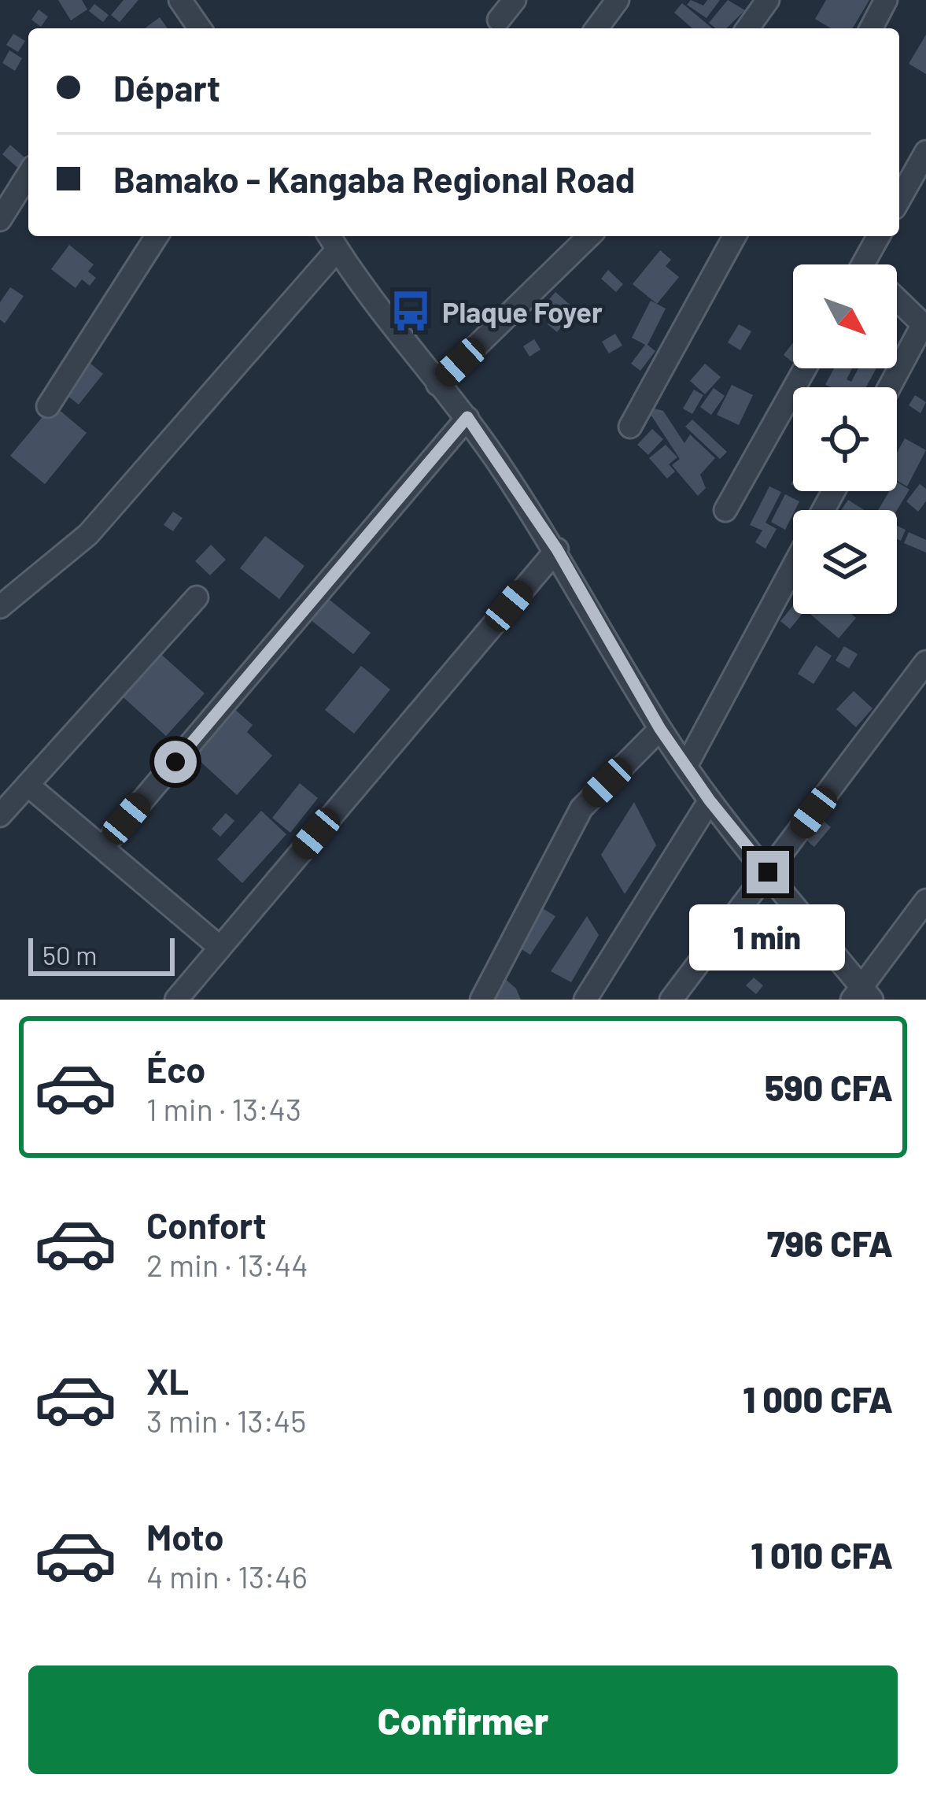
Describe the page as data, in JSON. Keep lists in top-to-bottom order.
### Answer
{
  "places": {
    "bus stop": ["Plaque Foyer"]
  },
  "scale_bar": "50 m",
  "north": "bottom right",
  "page": {
    "banner": ["Départ", "Bamako - Kangaba Regional Road"],
    "bubble": "1 min",
    "scale": "50 m",
    "list": [
      {
        "name": "Éco",
        "note": "1 min · 13:43",
        "value": "590 CFA"
      },
      {
        "name": "Confort",
        "note": "2 min · 13:44",
        "value": "796 CFA"
      },
      {
        "name": "XL",
        "note": "3 min · 13:45",
        "value": "1 000 CFA"
      },
      {
        "name": "Moto",
        "note": "4 min · 13:46",
        "value": "1 010 CFA"
      }
    ],
    "buttons": "Confirmer"
  }
}
